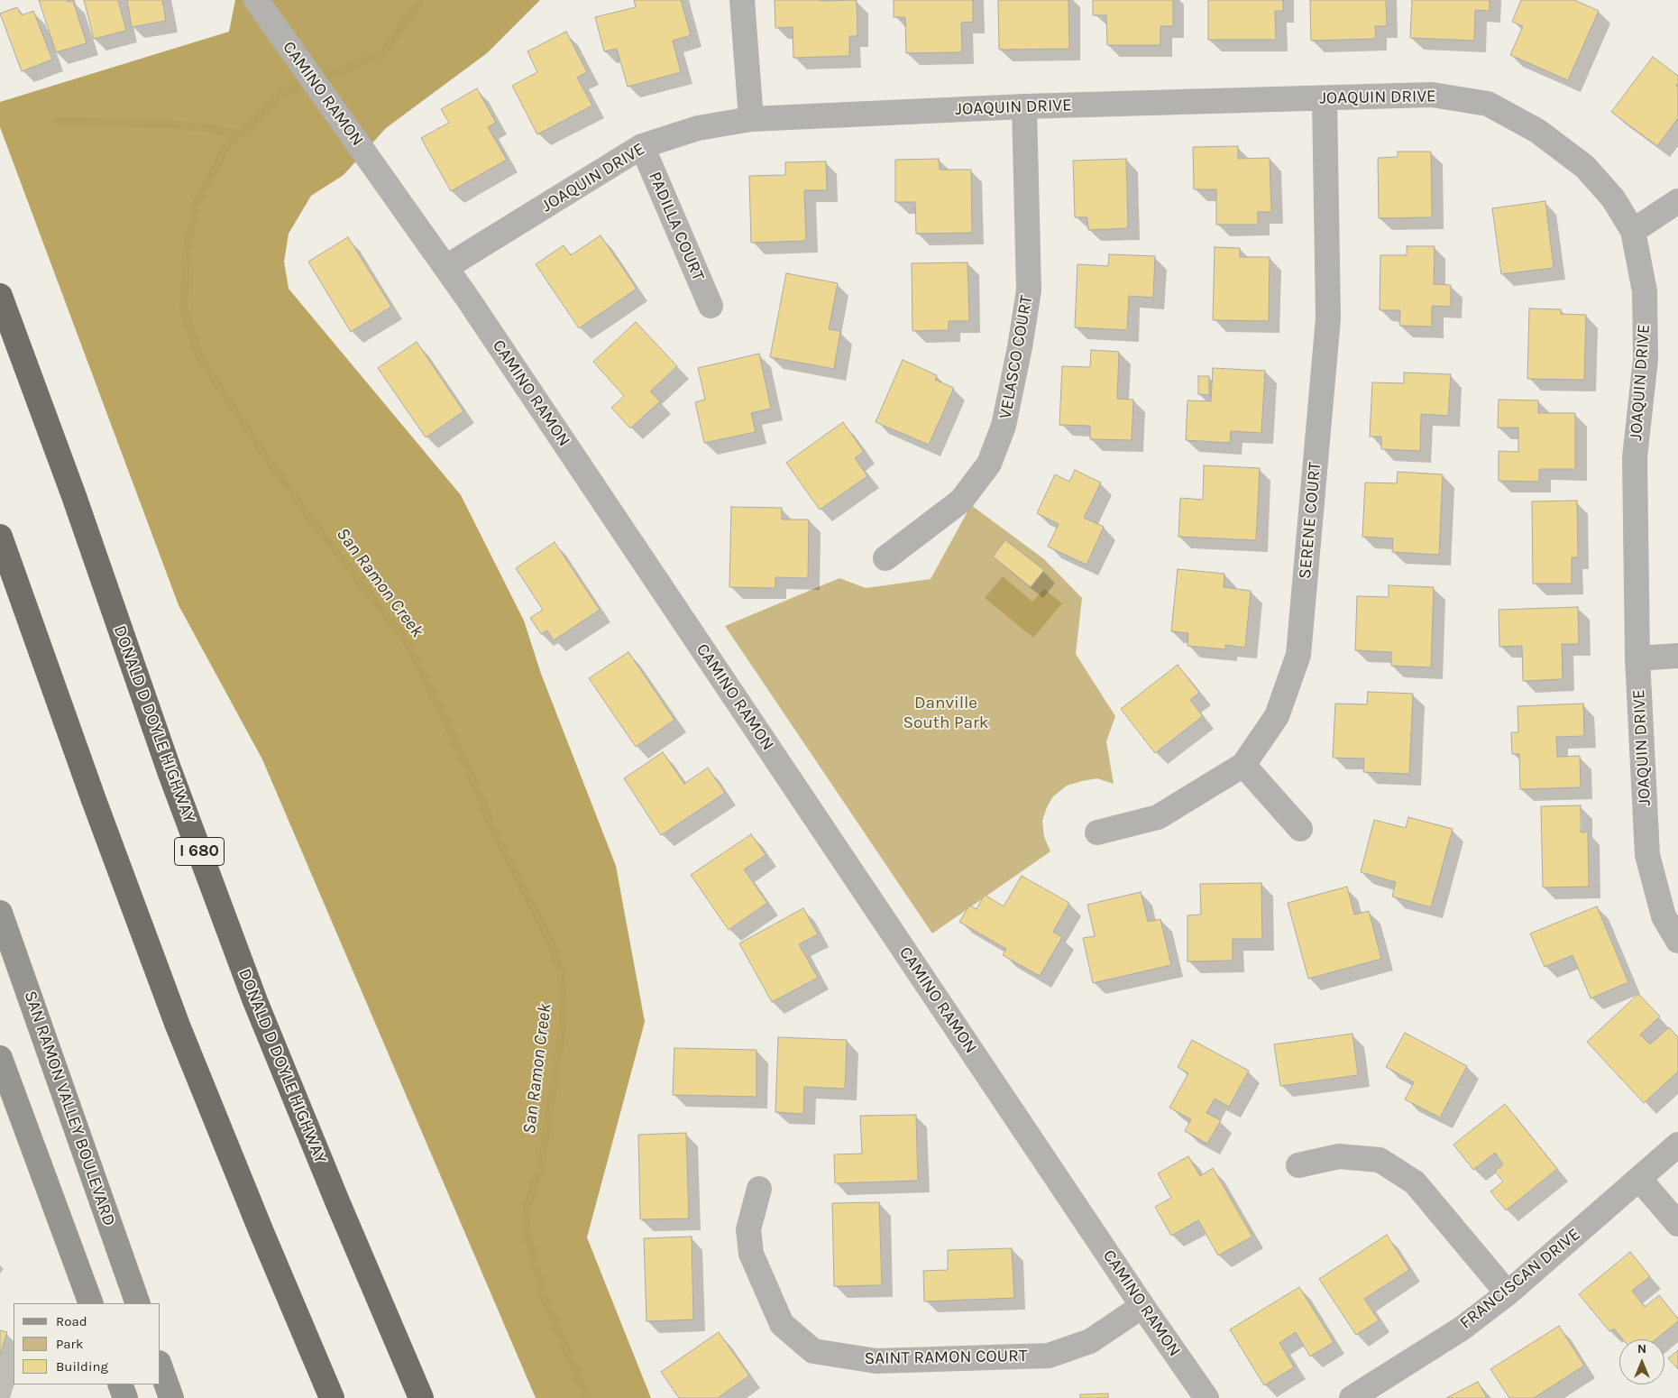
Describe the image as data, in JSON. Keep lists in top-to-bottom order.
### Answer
{
  "streets": {
    "highway": ["DONALD D DOYLE HIGHWAY", "I 680"],
    "main road": ["SAN RAMON VALLEY BOULEVARD"],
    "street": [
      "CAMINO RAMON",
      "JOAQUIN DRIVE",
      "PADILLA COURT",
      "VELASCO COURT",
      "SERENE COURT",
      "FRANCISCAN DRIVE",
      "SAINT RAMON COURT"
    ]
  },
  "crossings": [
    ["CAMINO RAMON", "JOAQUIN DRIVE"],
    ["CAMINO RAMON", "SAINT RAMON COURT"],
    ["JOAQUIN DRIVE", "PADILLA COURT"],
    ["JOAQUIN DRIVE", "VELASCO COURT"],
    ["JOAQUIN DRIVE", "SERENE COURT"]
  ],
  "water": ["San Ramon Creek"],
  "parks": ["Danville South Park"],
  "legend": ["Road", "Park", "Building"],
  "north": "top"
}
